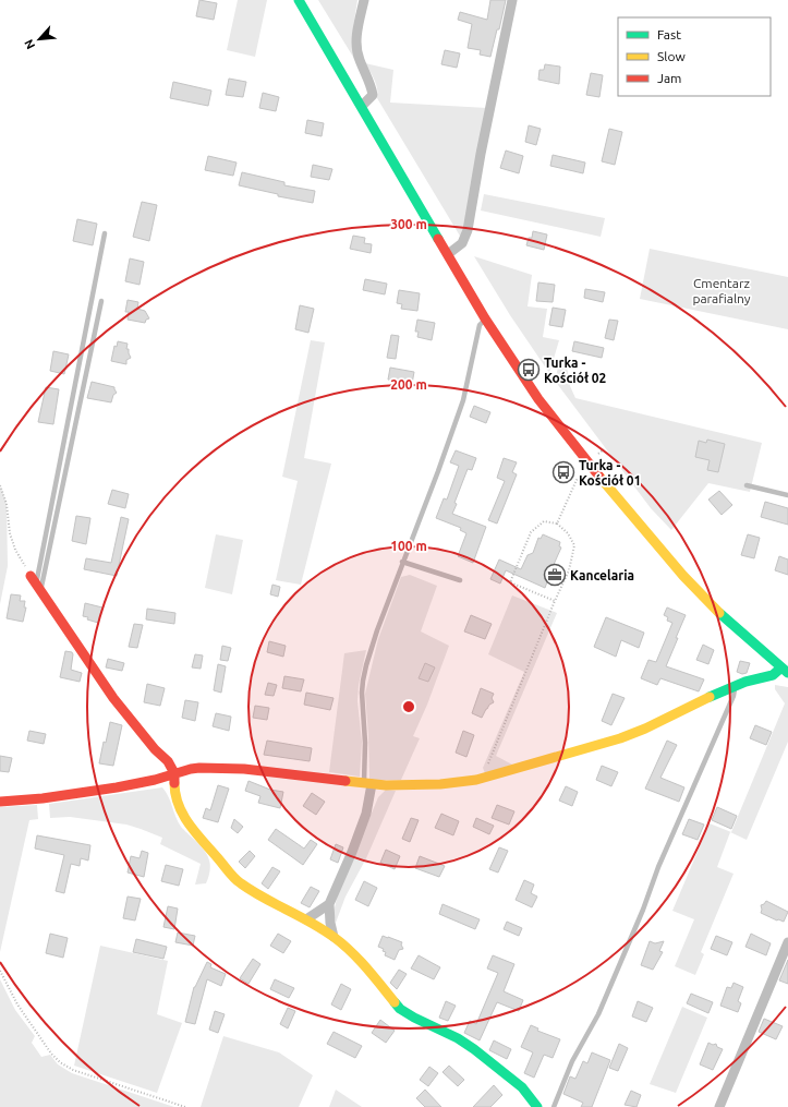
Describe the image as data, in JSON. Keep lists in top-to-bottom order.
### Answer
{
  "parks": ["Cmentarz parafialny"],
  "places": {
    "bus stop": ["Turka - Kościół 02", "Turka - Kościół 01"],
    "office": ["Kancelaria"]
  },
  "legend": ["Fast", "Slow", "Jam"],
  "north": "bottom left",
  "rings": ["300 m", "200 m", "100 m"]
}
